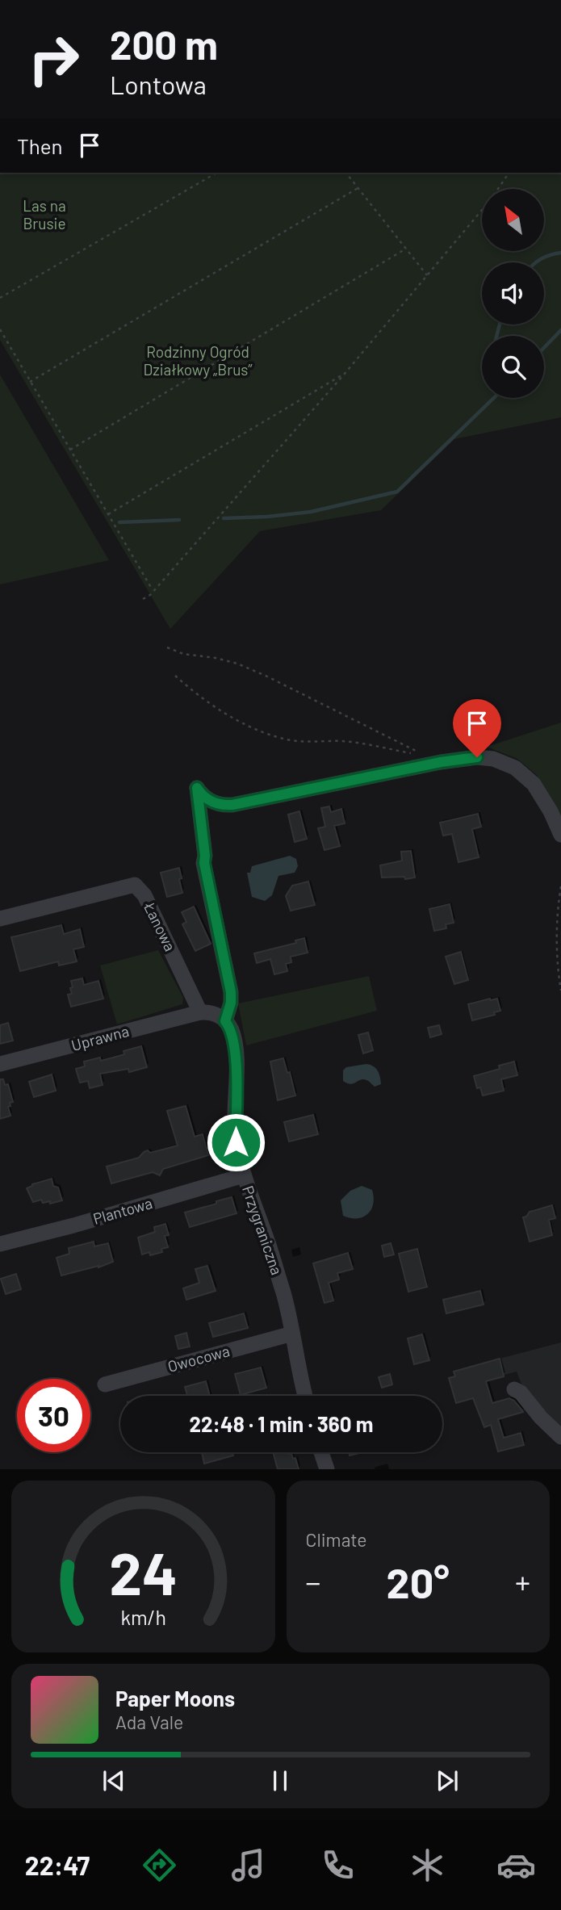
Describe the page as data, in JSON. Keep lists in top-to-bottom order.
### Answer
{
  "streets": {
    "street": [
      "Łanowa",
      "Uprawna",
      "Plantowa",
      "Przygraniczna",
      "Owocowa"
    ]
  },
  "crossings": [
    ["Łanowa", "Uprawna"],
    ["Plantowa", "Przygraniczna"],
    ["Przygraniczna", "Owocowa"]
  ],
  "parks": ["Las na Brusie", "Rodzinny Ogród Działkowy „Brus”"],
  "north": "top left",
  "page": {
    "turn": ["200 m", "Lontowa"],
    "then": "Then",
    "limit": "30",
    "trip": "22:48 · 1 min · 360 m",
    "tile": "Climate",
    "heat": ["−", "20°", "+"],
    "song": ["Paper Moons", "Ada Vale"],
    "tabs": "22:47",
    "gauge": ["24", "km/h"]
  }
}
